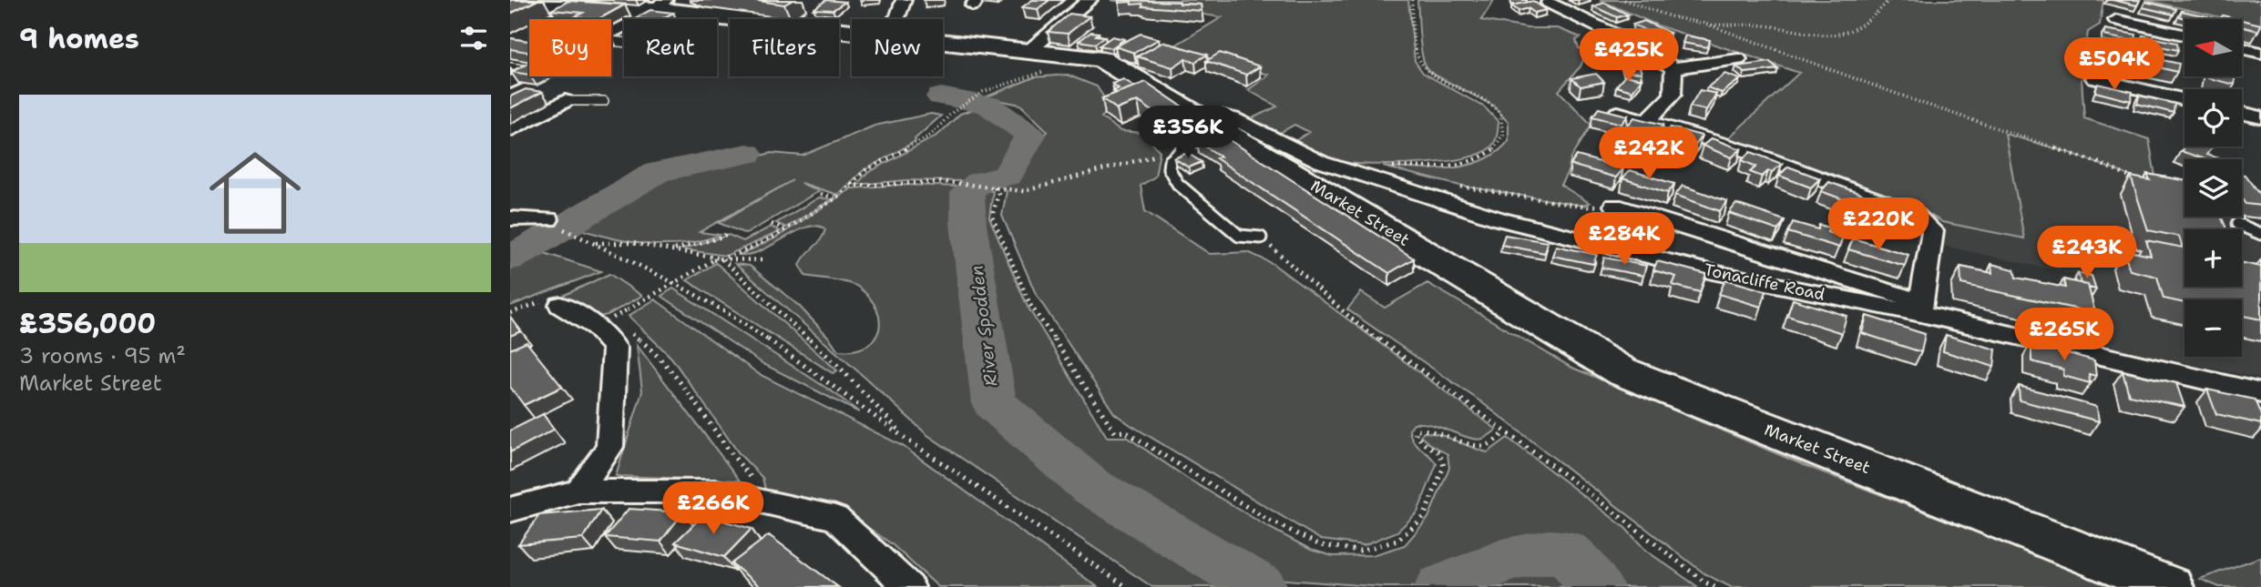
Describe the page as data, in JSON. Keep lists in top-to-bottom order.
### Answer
{
  "streets": {
    "main road": ["Market Street"],
    "street": ["Tonacliffe Road"]
  },
  "crossings": [
    ["Market Street", "Tonacliffe Road"]
  ],
  "water": ["River Spodden"],
  "north": "left",
  "page": {
    "heading": "9 homes",
    "map_buttons": ["+", "−"],
    "chip": [
      "Buy",
      "Rent",
      "Filters",
      "New"
    ],
    "price": [
      "£425K",
      "£504K",
      "£356K",
      "£242K",
      "£220K",
      "£284K",
      "£243K",
      "£265K",
      "£266K"
    ],
    "list": [
      {
        "name": "£356,000",
        "note": "3 rooms · 95 m² · Market Street"
      }
    ]
  }
}
